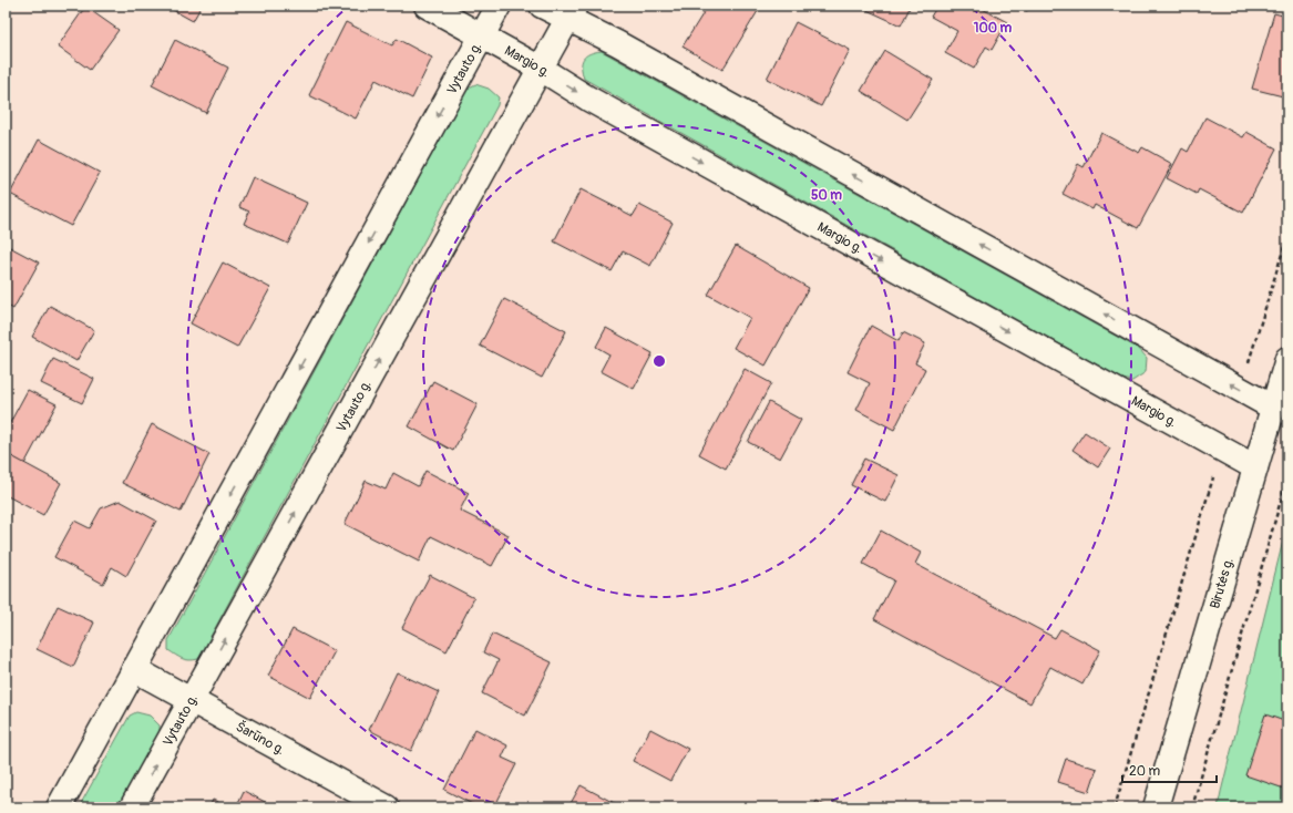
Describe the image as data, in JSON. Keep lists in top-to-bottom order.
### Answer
{
  "streets": {
    "street": [
      "Margio g.",
      "Vytauto g.",
      "Birutės g.",
      "Šarūno g."
    ]
  },
  "crossings": [
    ["Margio g.", "Vytauto g."],
    ["Margio g.", "Birutės g."],
    ["Vytauto g.", "Šarūno g."]
  ],
  "scale_bar": "20 m",
  "rings": ["100 m", "50 m"]
}
